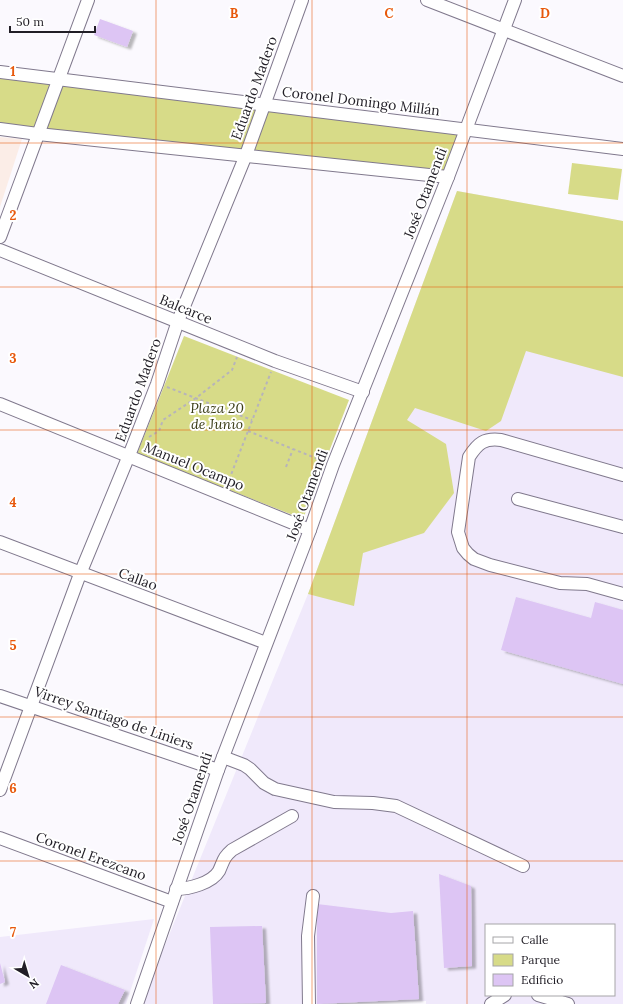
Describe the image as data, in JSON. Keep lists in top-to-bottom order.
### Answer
{
  "streets": {
    "street": [
      "Eduardo Madero",
      "Coronel Domingo Millán",
      "José Otamendi",
      "Balcarce",
      "Manuel Ocampo",
      "Callao",
      "Virrey Santiago de Liniers",
      "Coronel Erezcano"
    ]
  },
  "crossings": [
    ["Eduardo Madero", "Coronel Domingo Millán"],
    ["Eduardo Madero", "Balcarce"],
    ["Eduardo Madero", "Manuel Ocampo"],
    ["Eduardo Madero", "Callao"],
    ["Eduardo Madero", "Virrey Santiago de Liniers"],
    ["Coronel Domingo Millán", "José Otamendi"],
    ["José Otamendi", "Balcarce"],
    ["José Otamendi", "Manuel Ocampo"],
    ["José Otamendi", "Callao"],
    ["José Otamendi", "Virrey Santiago de Liniers"],
    ["José Otamendi", "Coronel Erezcano"]
  ],
  "parks": ["Plaza 20 de Junio"],
  "legend": ["Calle", "Parque", "Edificio"],
  "scale_bar": "50 m",
  "north": "bottom right",
  "grid": {
    "columns": ["B", "C", "D"],
    "rows": [
      "1",
      "2",
      "3",
      "4",
      "5",
      "6",
      "7"
    ]
  }
}
